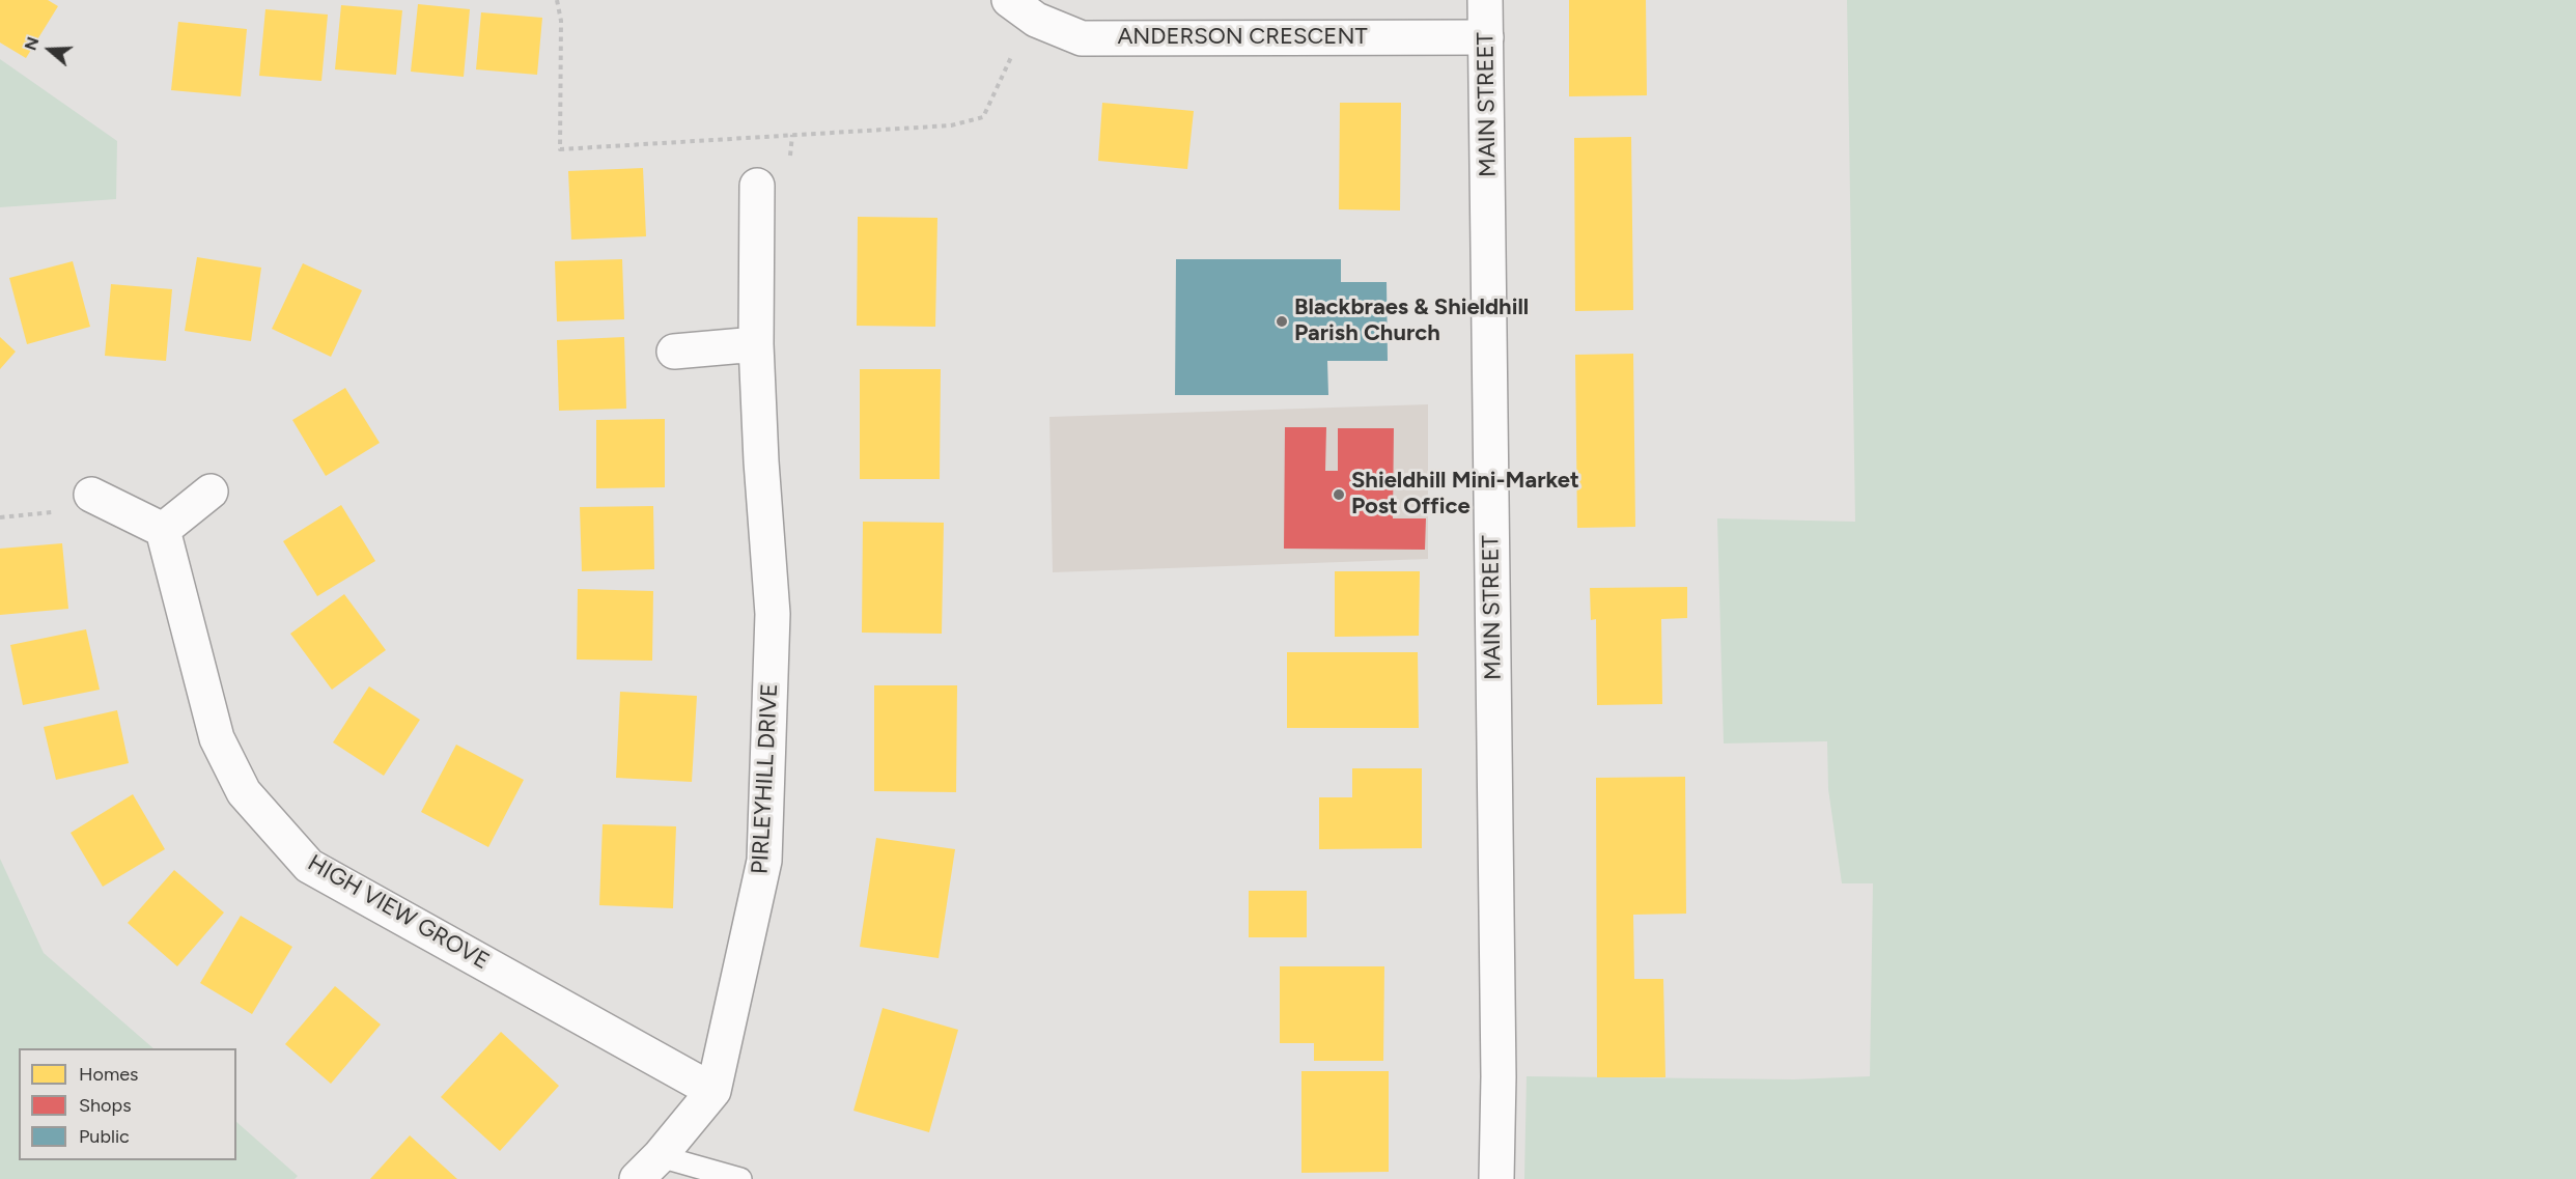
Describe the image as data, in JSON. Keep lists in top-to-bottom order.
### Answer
{
  "streets": {
    "street": [
      "ANDERSON CRESCENT",
      "MAIN STREET",
      "PIRLEYHILL DRIVE",
      "HIGH VIEW GROVE"
    ]
  },
  "crossings": [
    ["ANDERSON CRESCENT", "MAIN STREET"],
    ["PIRLEYHILL DRIVE", "HIGH VIEW GROVE"]
  ],
  "places": ["Blackbraes & Shieldhill Parish Church", "Shieldhill Mini-Market Post Office"],
  "legend": ["Homes", "Shops", "Public"],
  "north": "left"
}
